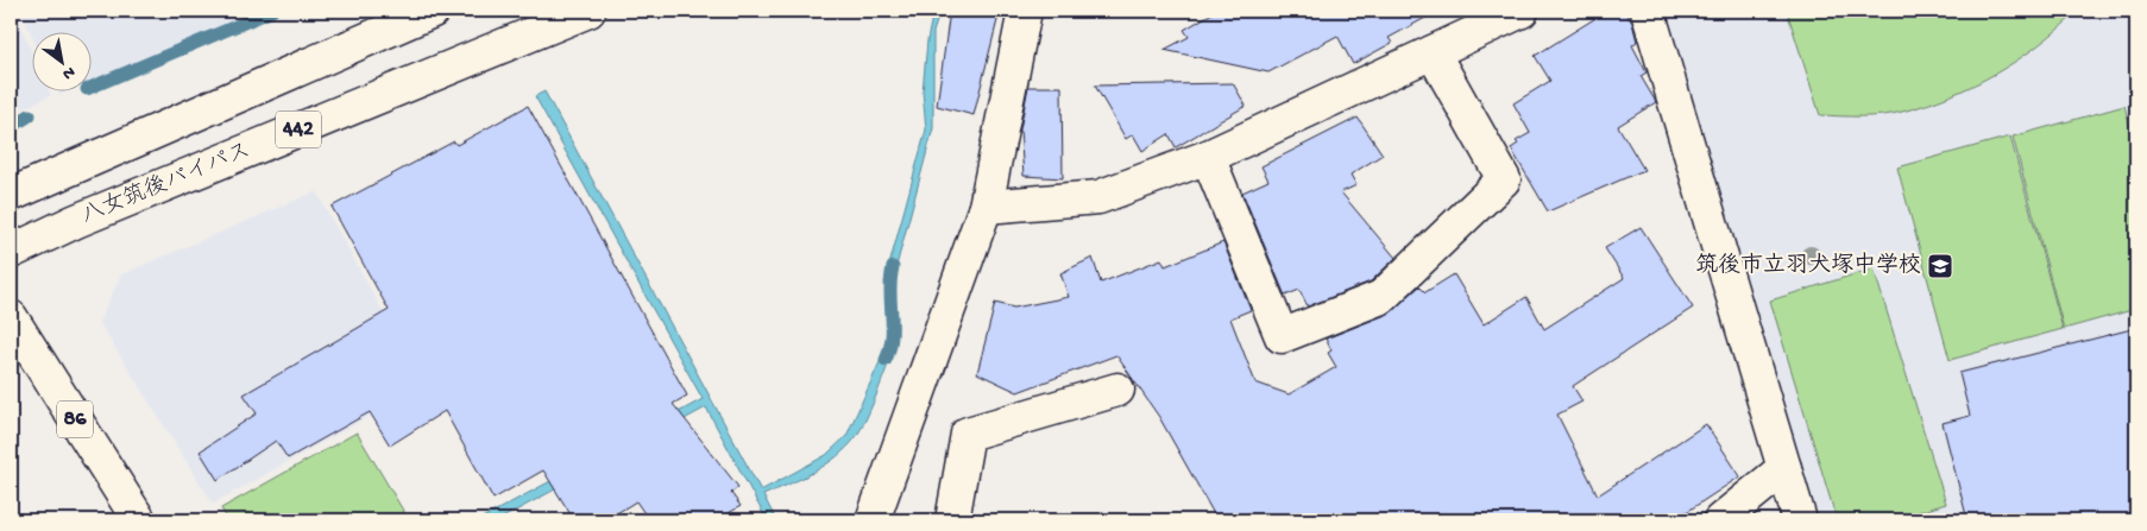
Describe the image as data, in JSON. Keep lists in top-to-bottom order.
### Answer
{
  "streets": {
    "main road": ["442", "八女筑後バイパス", "86"]
  },
  "places": {
    "school or university": ["筑後市立羽犬塚中学校"]
  },
  "north": "bottom right"
}
